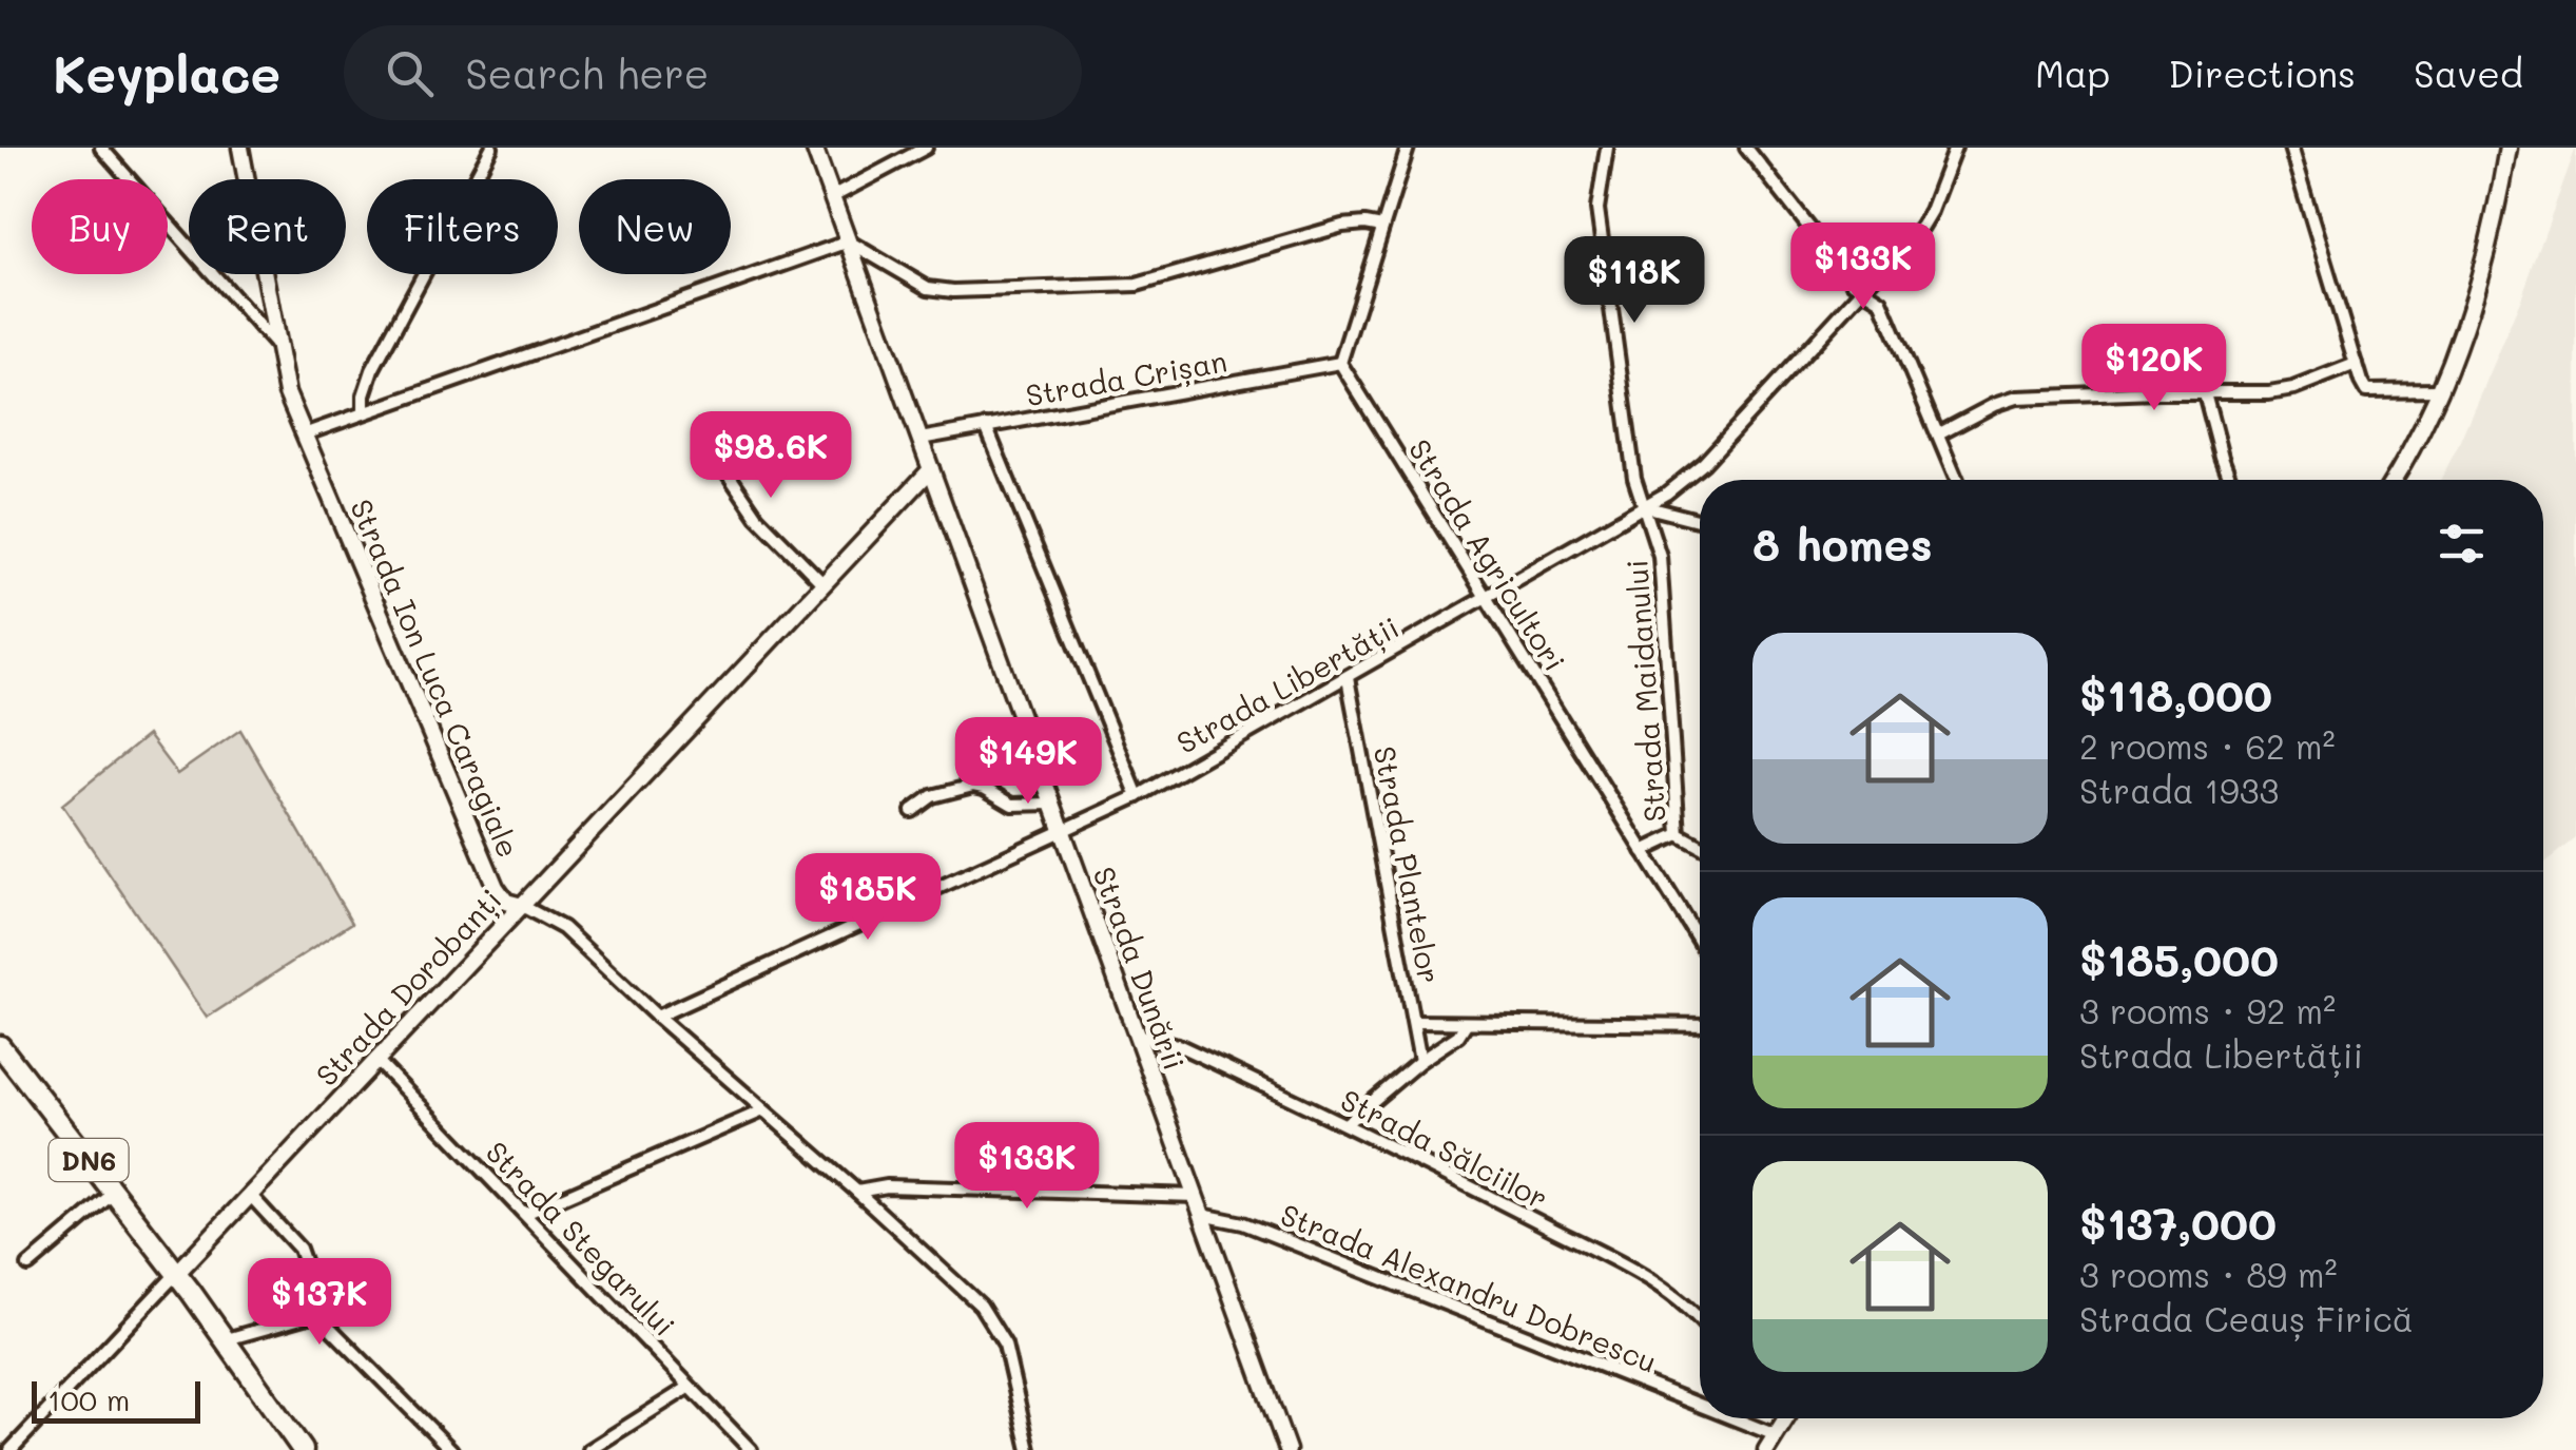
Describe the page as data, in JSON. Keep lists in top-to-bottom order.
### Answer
{
  "streets": {
    "highway": ["DN6"],
    "street": [
      "Strada Crișan",
      "Strada Agricultori",
      "Strada Ion Luca Caragiale",
      "Strada Libertății",
      "Strada Maidanului",
      "Strada Plantelor",
      "Strada Dunării",
      "Strada Dorobanți",
      "Strada Sălciilor",
      "Strada Stegarului",
      "Strada Alexandru Dobrescu"
    ]
  },
  "crossings": [
    ["Strada Crișan", "Strada Agricultori"],
    ["Strada Crișan", "Strada Dunării"],
    ["Strada Agricultori", "Strada Libertății"],
    ["Strada Ion Luca Caragiale", "Strada Libertății"],
    ["Strada Ion Luca Caragiale", "Strada Dorobanți"],
    ["Strada Libertății", "Strada Maidanului"],
    ["Strada Libertății", "Strada Plantelor"],
    ["Strada Libertății", "Strada Dunării"],
    ["Strada Dunării", "Strada Dorobanți"],
    ["Strada Dunării", "Strada Sălciilor"],
    ["Strada Dunării", "Strada Alexandru Dobrescu"],
    ["Strada Dorobanți", "DN6"],
    ["Strada Dorobanți", "Strada Stegarului"]
  ],
  "scale_bar": "100 m",
  "page": {
    "header": "Keyplace",
    "search": "Search here",
    "nav": ["Map", "Directions", "Saved"],
    "chip": [
      "Buy",
      "Rent",
      "Filters",
      "New"
    ],
    "price": [
      "$133K",
      "$118K",
      "$120K",
      "$98.6K",
      "$149K",
      "$185K",
      "$133K",
      "$137K"
    ],
    "heading": "8 homes",
    "list": [
      {
        "name": "$118,000",
        "note": "2 rooms · 62 m² · Strada 1933"
      },
      {
        "name": "$185,000",
        "note": "3 rooms · 92 m² · Strada Libertății"
      },
      {
        "name": "$137,000",
        "note": "3 rooms · 89 m² · Strada Ceauș Firică"
      }
    ],
    "scale": "100 m"
  }
}
